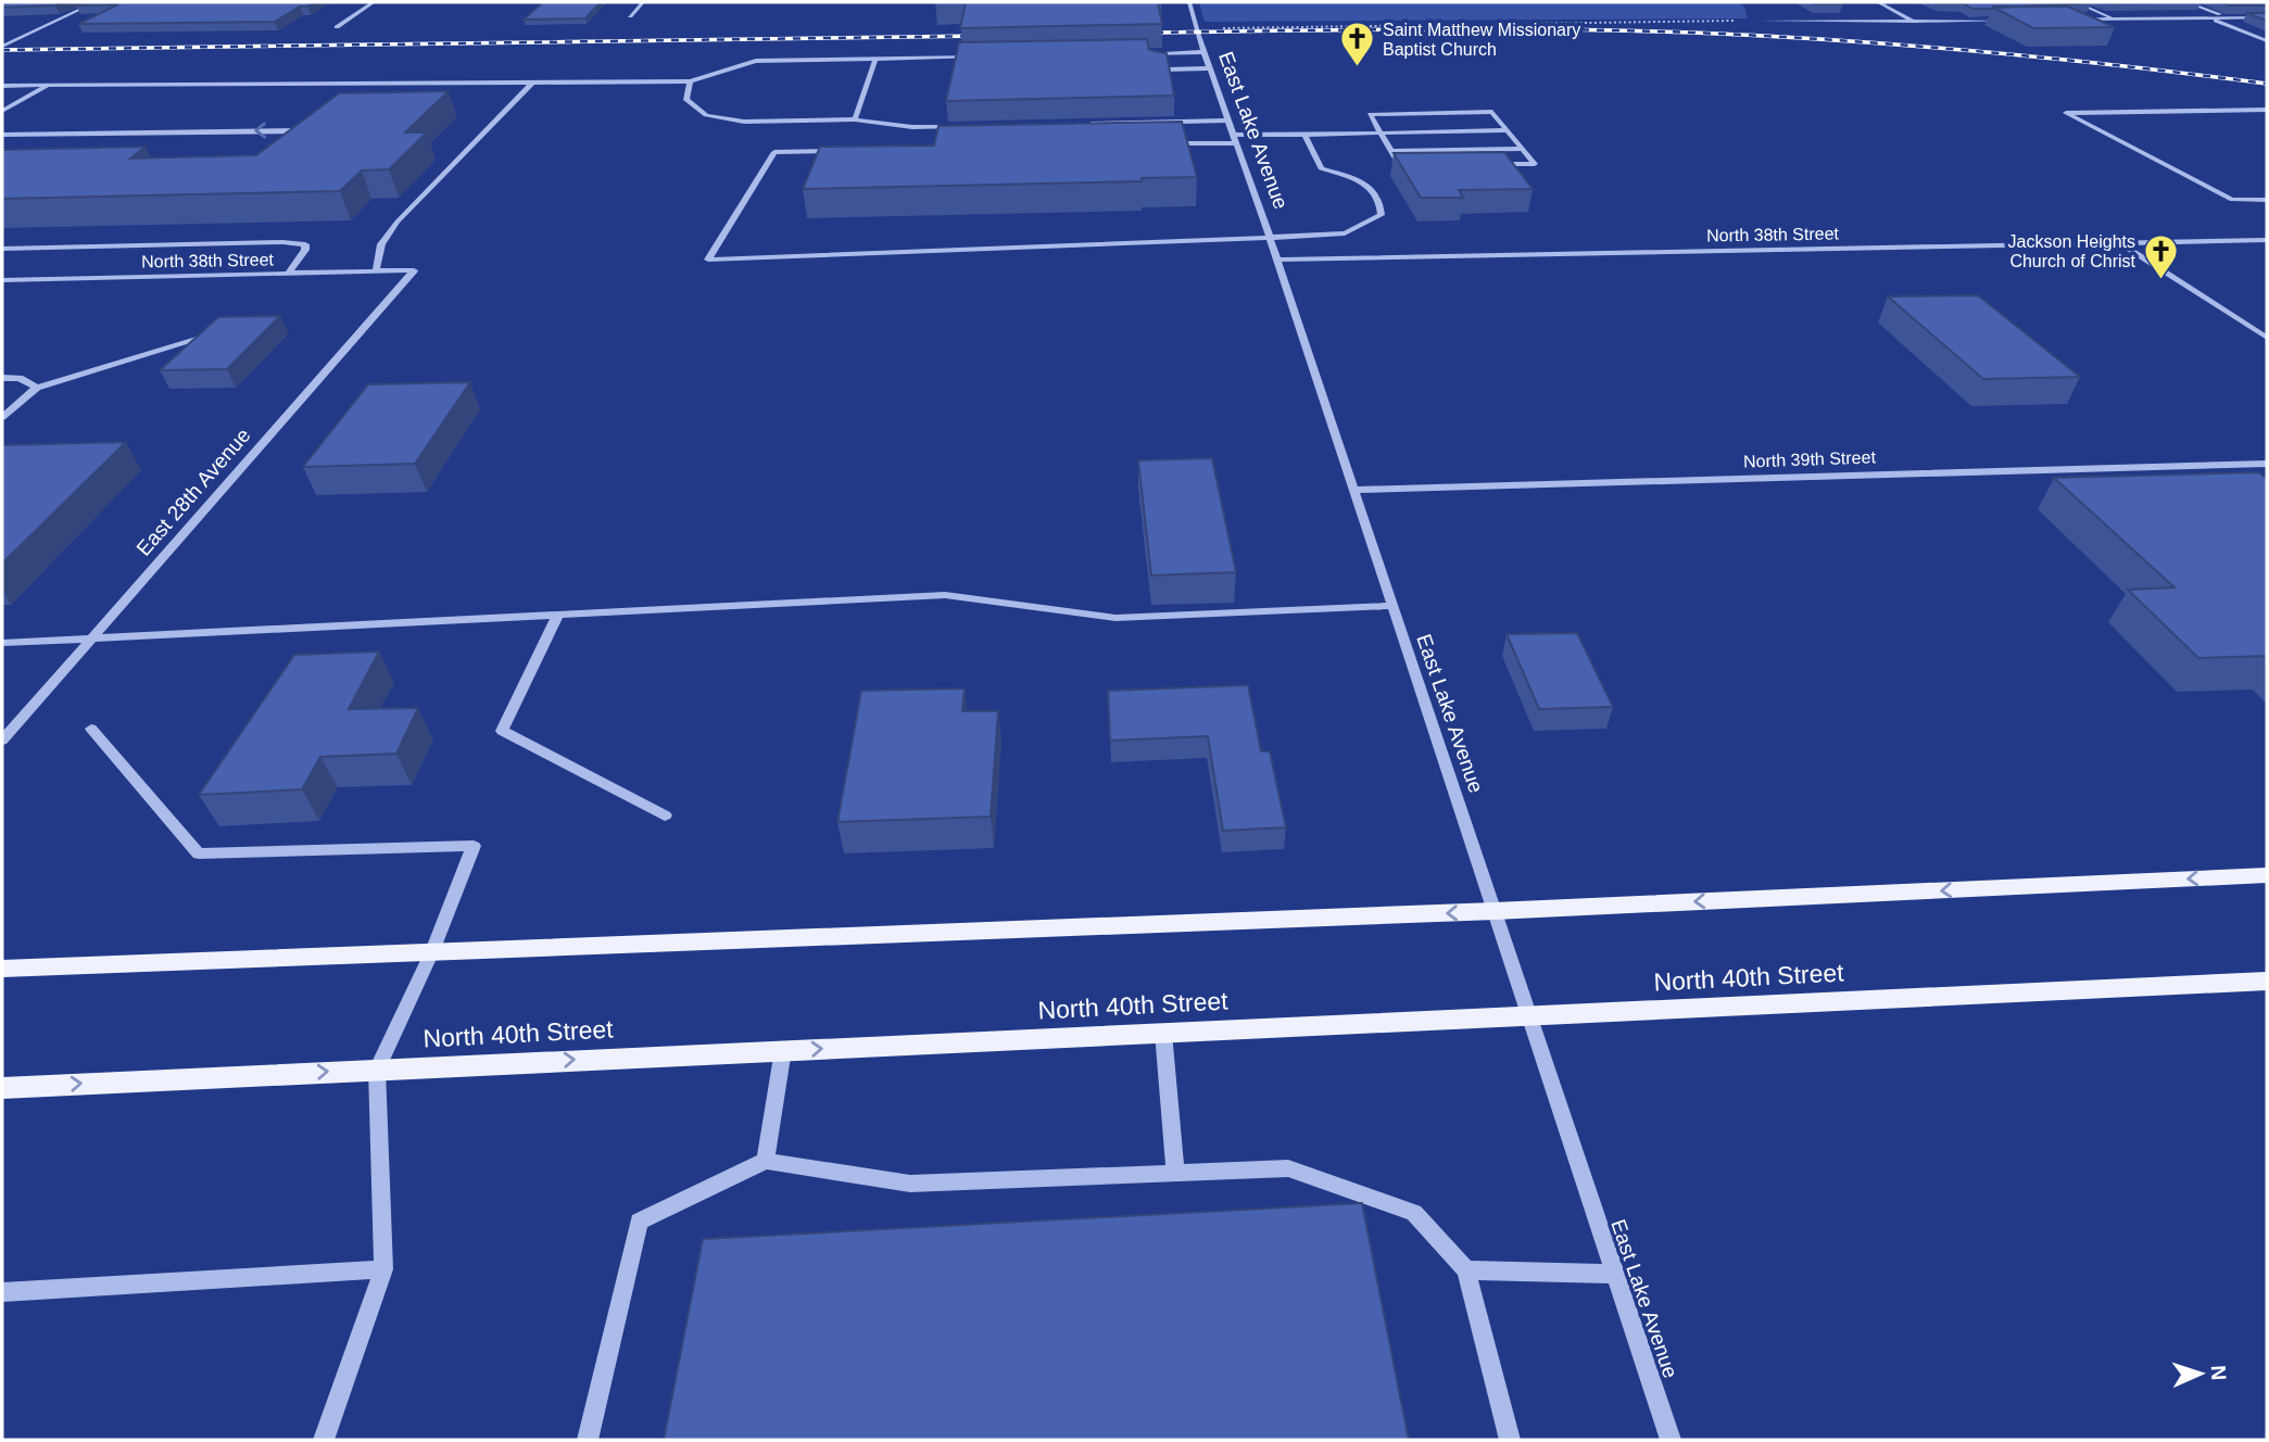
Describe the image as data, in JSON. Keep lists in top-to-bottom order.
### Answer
{
  "streets": {
    "main road": ["North 40th Street"],
    "street": [
      "East Lake Avenue",
      "North 38th Street",
      "North 39th Street",
      "East 28th Avenue"
    ]
  },
  "crossings": [
    ["East Lake Avenue", "North 38th Street"],
    ["East Lake Avenue", "North 39th Street"],
    ["East Lake Avenue", "North 40th Street"],
    ["North 38th Street", "East 28th Avenue"]
  ],
  "places": {
    "church": ["Saint Matthew Missionary Baptist Church", "Jackson Heights Church of Christ"]
  },
  "north": "right"
}
